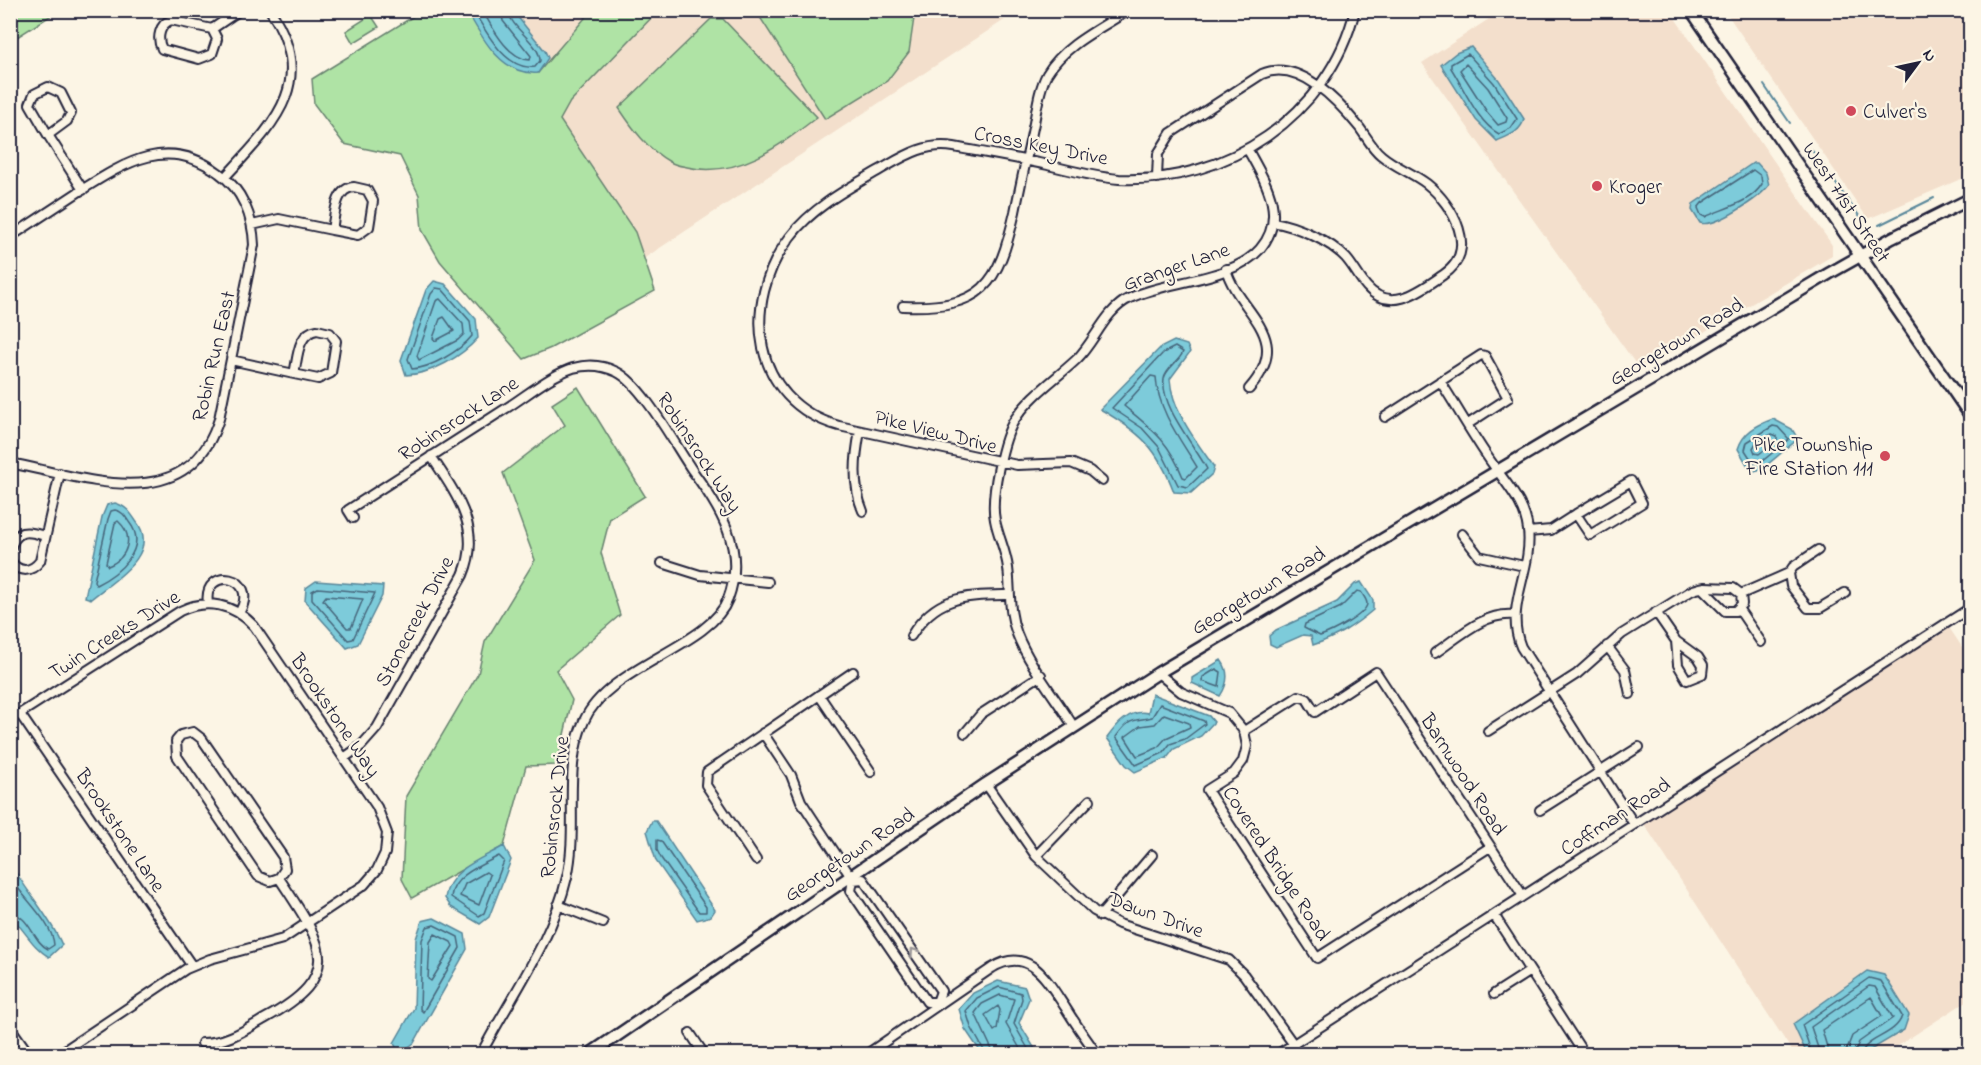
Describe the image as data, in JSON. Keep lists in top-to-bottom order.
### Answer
{
  "streets": {
    "main road": ["West 71st Street", "Georgetown Road"],
    "street": [
      "Cross Key Drive",
      "Granger Lane",
      "Robin Run East",
      "Robinsrock Lane",
      "Pike View Drive",
      "Robinsrock Way",
      "Stonecreek Drive",
      "Twin Creeks Drive",
      "Brookstone Way",
      "Barnwood Road",
      "Robinsrock Drive",
      "Coffman Road",
      "Brookstone Lane",
      "Covered Bridge Road",
      "Dawn Drive"
    ]
  },
  "crossings": [
    ["Cross Key Drive", "Pike View Drive"],
    ["West 71st Street", "Georgetown Road"],
    ["Granger Lane", "Pike View Drive"],
    ["Georgetown Road", "Pike View Drive"],
    ["Georgetown Road", "Dawn Drive"],
    ["Robinsrock Lane", "Robinsrock Way"],
    ["Robinsrock Lane", "Stonecreek Drive"],
    ["Robinsrock Way", "Robinsrock Drive"],
    ["Stonecreek Drive", "Brookstone Way"],
    ["Twin Creeks Drive", "Brookstone Way"],
    ["Twin Creeks Drive", "Brookstone Lane"],
    ["Barnwood Road", "Coffman Road"],
    ["Barnwood Road", "Covered Bridge Road"],
    ["Coffman Road", "Dawn Drive"]
  ],
  "places": ["Culver's", "Kroger", "Pike Township Fire Station 111"],
  "north": "top right"
}
